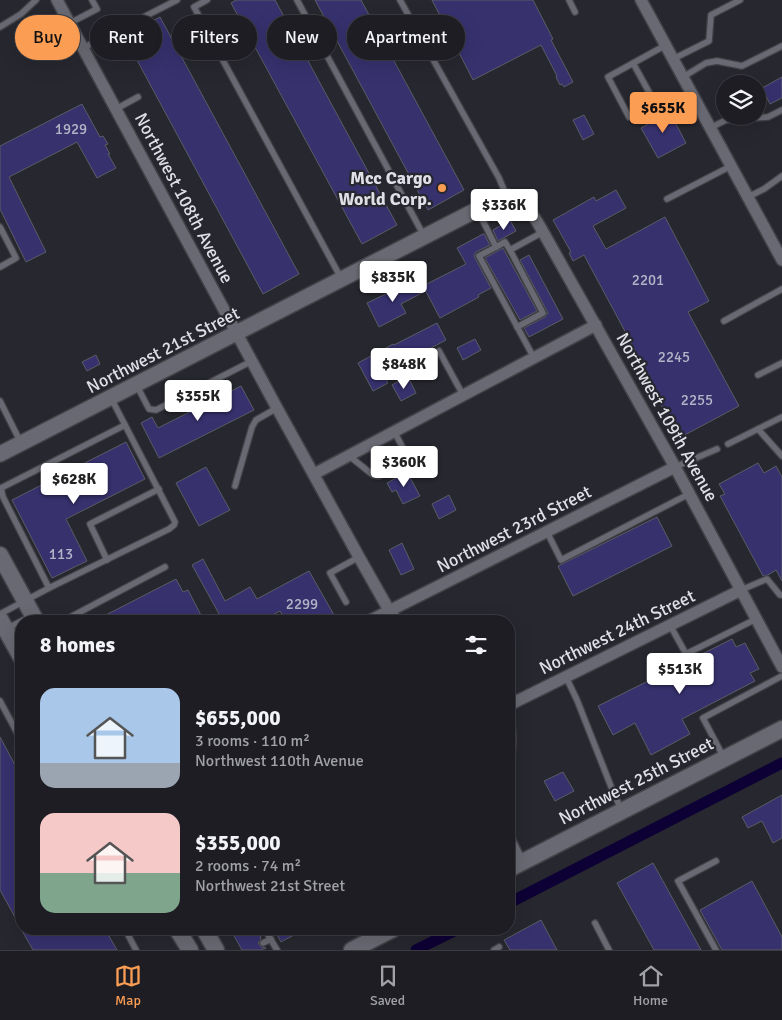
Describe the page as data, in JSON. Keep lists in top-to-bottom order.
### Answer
{
  "streets": {
    "main road": ["Northwest 25th Street"],
    "street": [
      "Northwest 108th Avenue",
      "Northwest 21st Street",
      "Northwest 109th Avenue",
      "Northwest 23rd Street",
      "Northwest 24th Street"
    ]
  },
  "crossings": [
    ["Northwest 108th Avenue", "Northwest 21st Street"],
    ["Northwest 21st Street", "Northwest 109th Avenue"],
    ["Northwest 109th Avenue", "Northwest 23rd Street"],
    ["Northwest 109th Avenue", "Northwest 24th Street"]
  ],
  "places": ["Mcc Cargo World Corp."],
  "house_numbers": [
    "1929",
    "2201",
    "2245",
    "2255",
    "113",
    "2299"
  ],
  "page": {
    "chip": [
      "Buy",
      "Rent",
      "Filters",
      "New",
      "Apartment"
    ],
    "price": [
      "$655K",
      "$336K",
      "$835K",
      "$848K",
      "$355K",
      "$360K",
      "$628K",
      "$513K"
    ],
    "heading": "8 homes",
    "list": [
      {
        "name": "$655,000",
        "note": "3 rooms · 110 m² · Northwest 110th Avenue"
      },
      {
        "name": "$355,000",
        "note": "2 rooms · 74 m² · Northwest 21st Street"
      }
    ],
    "tabs": ["Map", "Saved", "Home"]
  }
}
